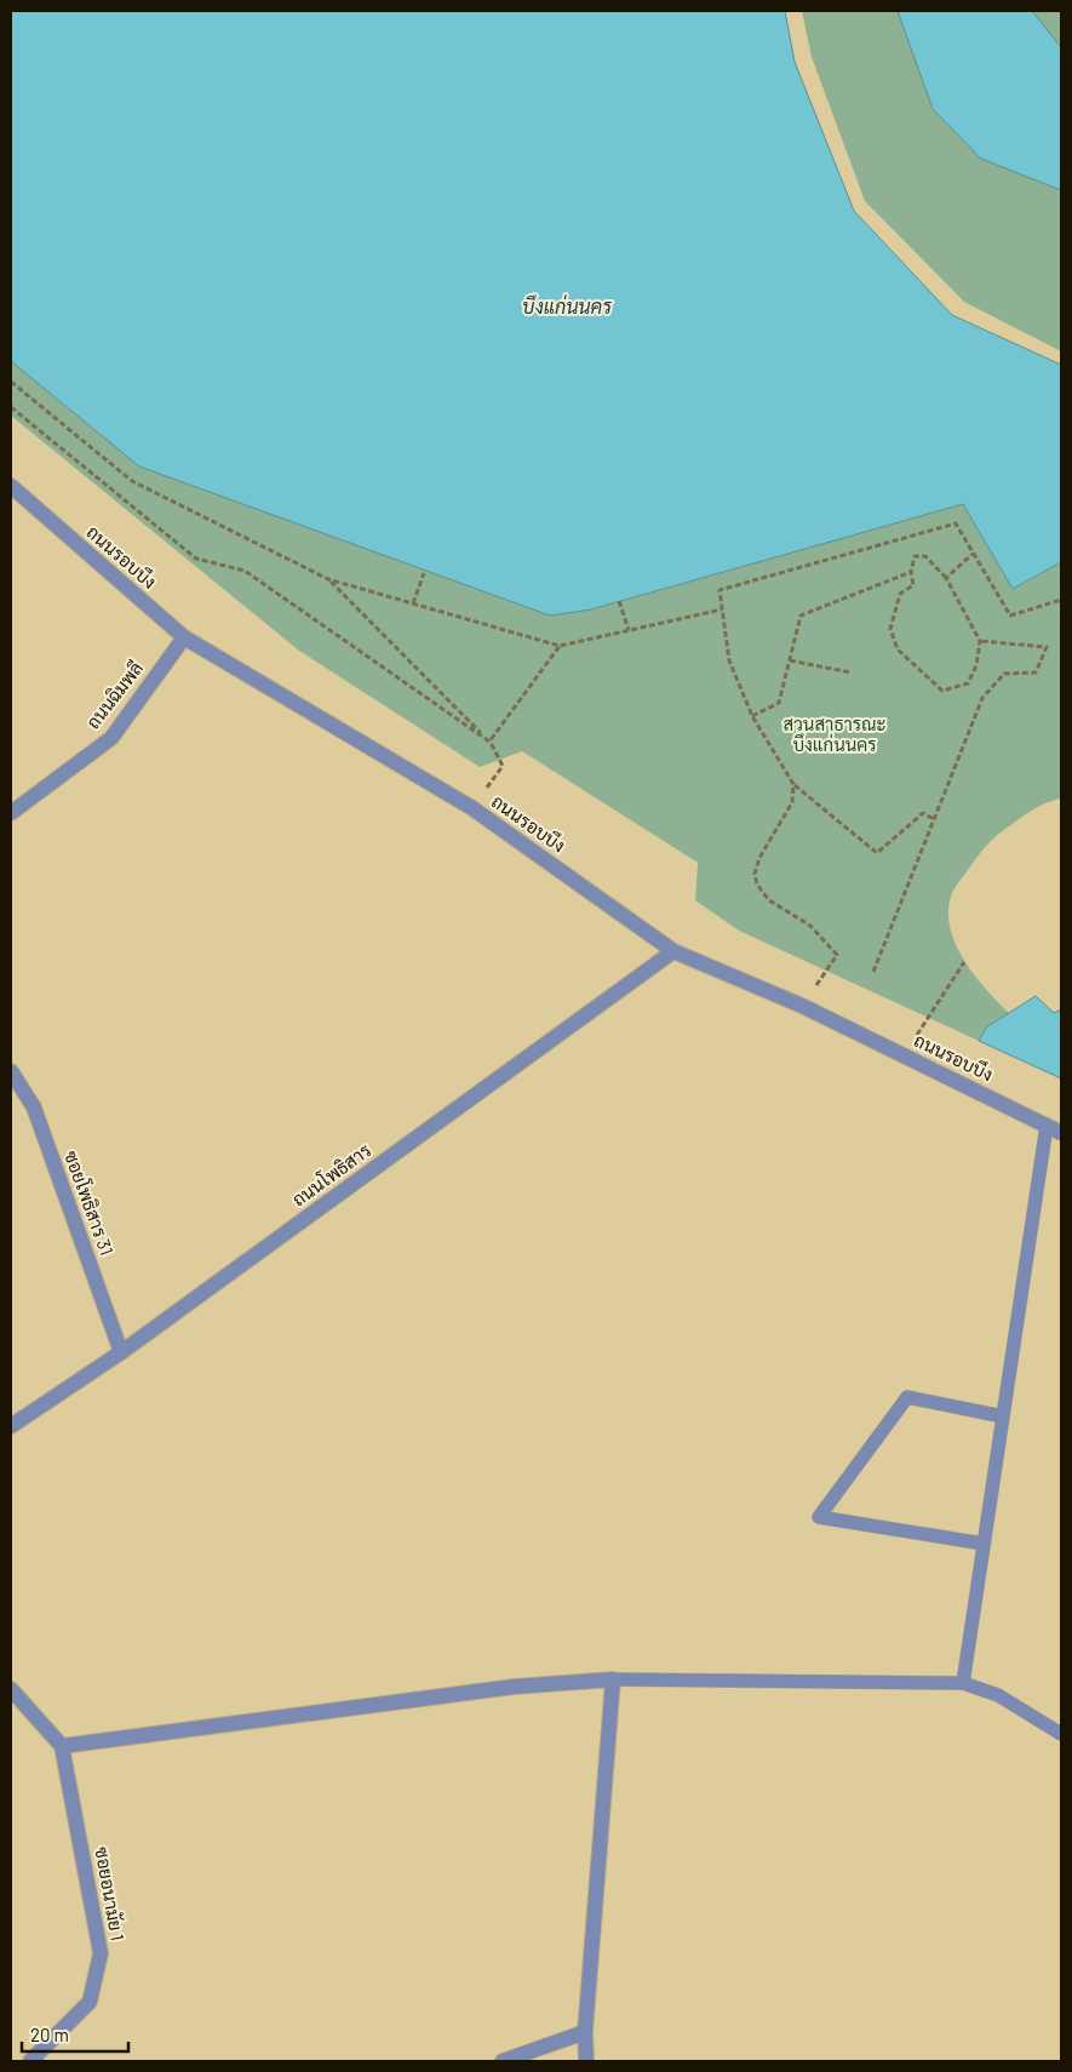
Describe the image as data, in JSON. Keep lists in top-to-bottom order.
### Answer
{
  "streets": {
    "street": [
      "ถนนรอบบึง",
      "ถนนฉิมพลี",
      "ถนนโพธิสาร",
      "ซอยโพธิสาร 31",
      "ซอยอนามัย 1"
    ]
  },
  "crossings": [
    ["ถนนรอบบึง", "ถนนฉิมพลี"],
    ["ถนนรอบบึง", "ถนนโพธิสาร"],
    ["ถนนโพธิสาร", "ซอยโพธิสาร 31"]
  ],
  "water": ["บึงแก่นนคร"],
  "parks": ["สวนสาธารณะ บึงแก่นนคร"],
  "scale_bar": "20 m"
}
